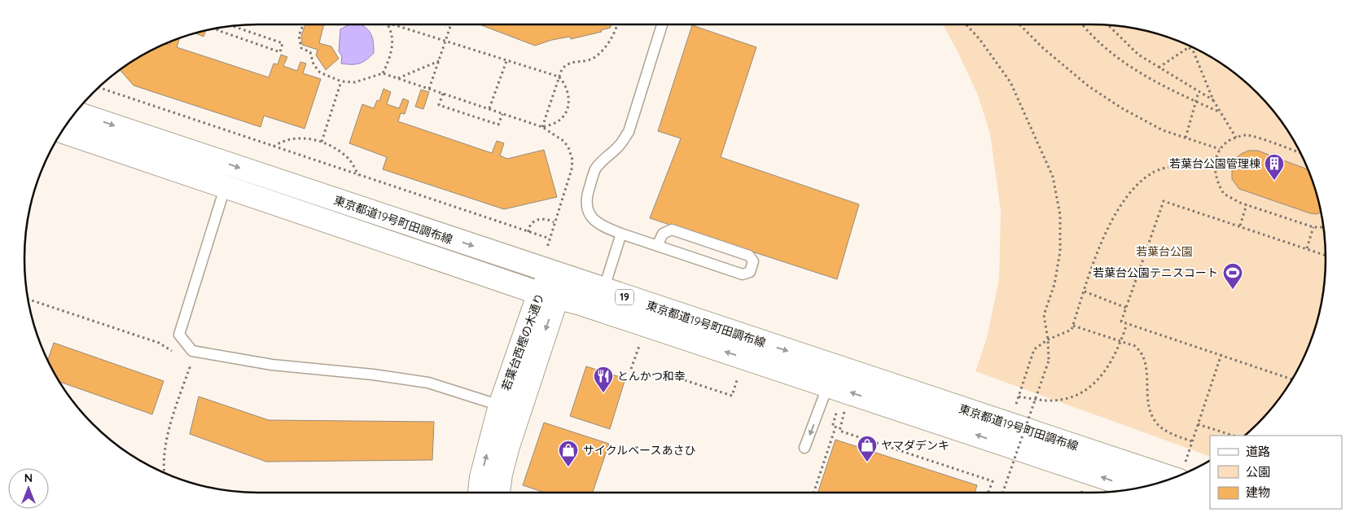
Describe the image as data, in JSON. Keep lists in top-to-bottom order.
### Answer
{
  "streets": {
    "main road": ["東京都道19号町田調布線", "19", "若葉台西樫の木通り"]
  },
  "crossings": [
    ["東京都道19号町田調布線", "若葉台西樫の木通り"]
  ],
  "parks": ["若葉台公園"],
  "places": {
    "building": ["若葉台公園管理棟"],
    "sports": ["若葉台公園テニスコート"],
    "restaurant": ["とんかつ和幸"],
    "shop": ["ヤマダデンキ", "サイクルベースあさひ"]
  },
  "legend": ["道路", "公園", "建物"],
  "north": "top"
}
